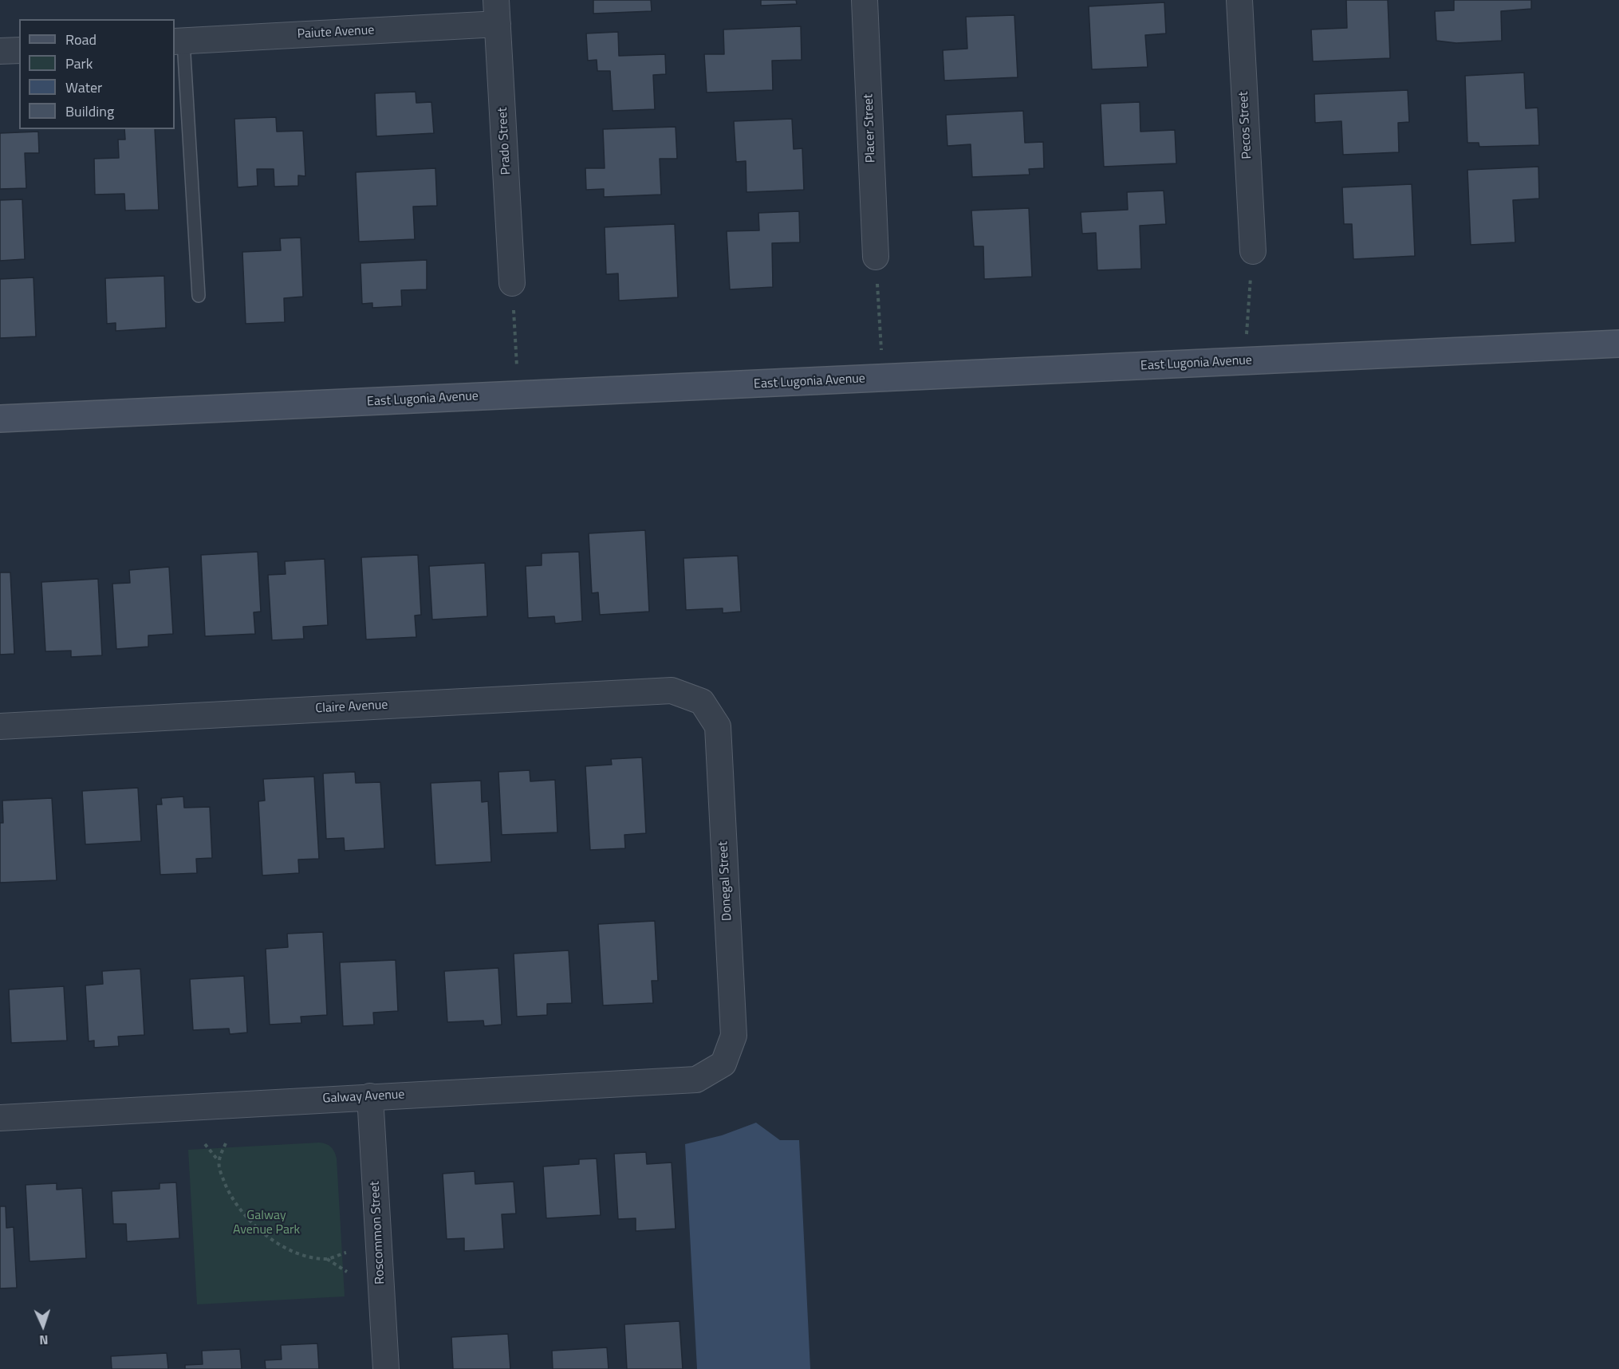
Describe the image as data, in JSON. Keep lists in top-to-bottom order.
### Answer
{
  "streets": {
    "main road": ["East Lugonia Avenue"],
    "street": [
      "Paiute Avenue",
      "Pecos Street",
      "Placer Street",
      "Prado Street",
      "Claire Avenue",
      "Donegal Street",
      "Galway Avenue",
      "Roscommon Street"
    ]
  },
  "crossings": [
    ["Paiute Avenue", "Prado Street"],
    ["Claire Avenue", "Donegal Street"],
    ["Donegal Street", "Galway Avenue"],
    ["Galway Avenue", "Roscommon Street"]
  ],
  "parks": ["Galway Avenue Park"],
  "legend": [
    "Road",
    "Park",
    "Water",
    "Building"
  ],
  "north": "bottom"
}
